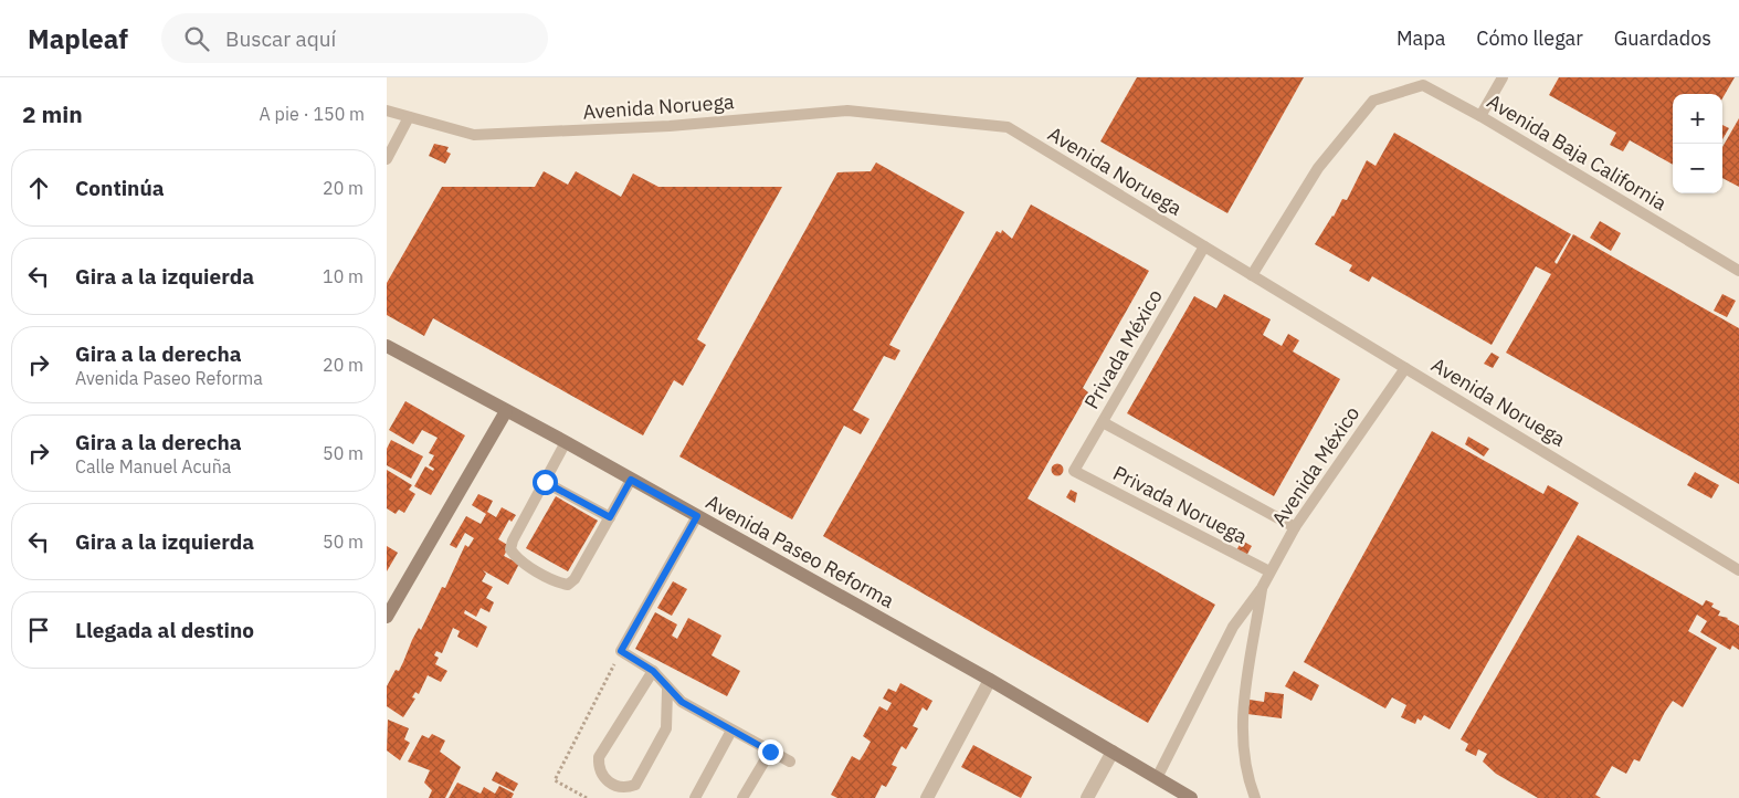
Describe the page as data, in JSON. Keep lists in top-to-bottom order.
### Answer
{
  "streets": {
    "main road": ["Avenida Paseo Reforma"],
    "lane": [
      "Avenida Noruega",
      "Avenida Baja California",
      "Privada México",
      "Avenida México",
      "Privada Noruega"
    ]
  },
  "crossings": [
    ["Avenida Noruega", "Avenida Baja California"],
    ["Avenida Noruega", "Privada México"],
    ["Avenida Noruega", "Avenida México"],
    ["Privada México", "Privada Noruega"],
    ["Avenida México", "Privada Noruega"],
    ["Avenida México", "Avenida Paseo Reforma"]
  ],
  "page": {
    "header": "Mapleaf",
    "search": "Buscar aquí",
    "nav": ["Mapa", "Cómo llegar", "Guardados"],
    "heading": ["2 min", "A pie · 150 m"],
    "map_buttons": ["+", "−"],
    "list": [
      ["Continúa", "20 m"],
      ["Gira a la izquierda", "10 m"],
      ["Gira a la derecha", "Avenida Paseo Reforma", "20 m"],
      ["Gira a la derecha", "Calle Manuel Acuña", "50 m"],
      ["Gira a la izquierda", "50 m"],
      "Llegada al destino"
    ]
  }
}
